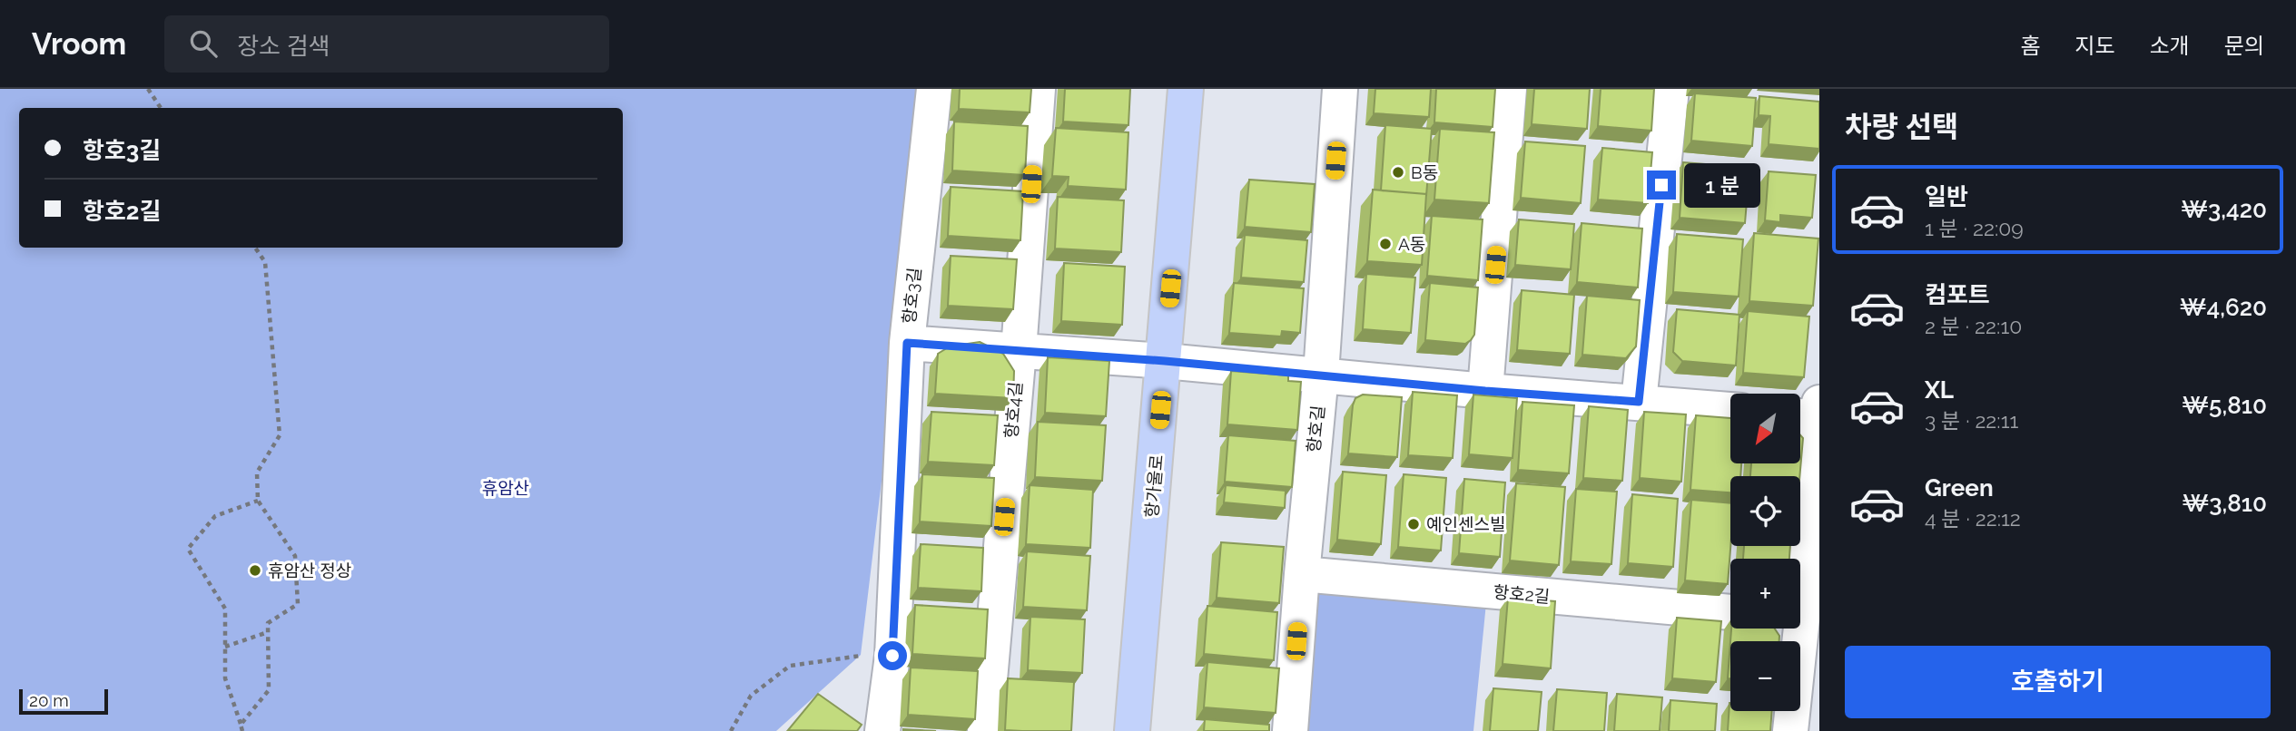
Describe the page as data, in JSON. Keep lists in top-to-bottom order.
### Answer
{
  "streets": {
    "main road": ["항가울로"],
    "street": [
      "항호3길",
      "항호4길",
      "항호길",
      "항호2길"
    ]
  },
  "crossings": [
    ["항호길", "항호2길"]
  ],
  "parks": ["휴암산"],
  "places": [
    "B동",
    "A동",
    "예인센스빌",
    "휴암산 정상"
  ],
  "scale_bar": "20 m",
  "north": "bottom left",
  "page": {
    "header": "Vroom",
    "search": "장소 검색",
    "nav": [
      "홈",
      "지도",
      "소개",
      "문의"
    ],
    "heading": "차량 선택",
    "banner": ["항호3길", "항호2길"],
    "bubble": "1 분",
    "list": [
      {
        "name": "일반",
        "note": "1 분 · 22:09",
        "value": "₩3,420"
      },
      {
        "name": "컴포트",
        "note": "2 분 · 22:10",
        "value": "₩4,620"
      },
      {
        "name": "XL",
        "note": "3 분 · 22:11",
        "value": "₩5,810"
      },
      {
        "name": "Green",
        "note": "4 분 · 22:12",
        "value": "₩3,810"
      }
    ],
    "map_buttons": ["+", "−"],
    "buttons": "호출하기",
    "scale": "20 m"
  }
}
